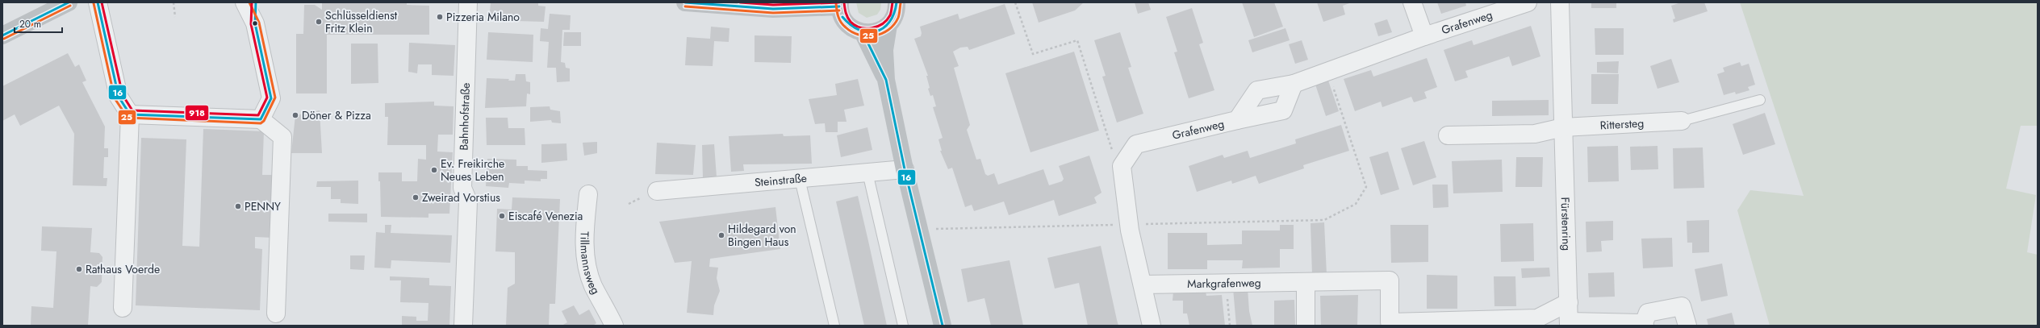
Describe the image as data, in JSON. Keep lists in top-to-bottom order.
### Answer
{
  "streets": {
    "street": [
      "Grafenweg",
      "Bahnhofstraße",
      "Rittersteg",
      "Steinstraße",
      "Fürstenring",
      "Tillmannsweg",
      "Markgrafenweg"
    ]
  },
  "crossings": [
    ["Grafenweg", "Markgrafenweg"],
    ["Rittersteg", "Fürstenring"],
    ["Fürstenring", "Markgrafenweg"]
  ],
  "places": [
    "Pizzeria Milano",
    "Schlüsseldienst Fritz Klein",
    "Döner & Pizza",
    "Ev. Freikirche Neues Leben",
    "Zweirad Vorstius",
    "PENNY",
    "Eiscafé Venezia",
    "Hildegard von Bingen Haus",
    "Rathaus Voerde"
  ],
  "lines": ["transit line 16", "transit line 25", "transit line 918"],
  "scale_bar": "20 m"
}
